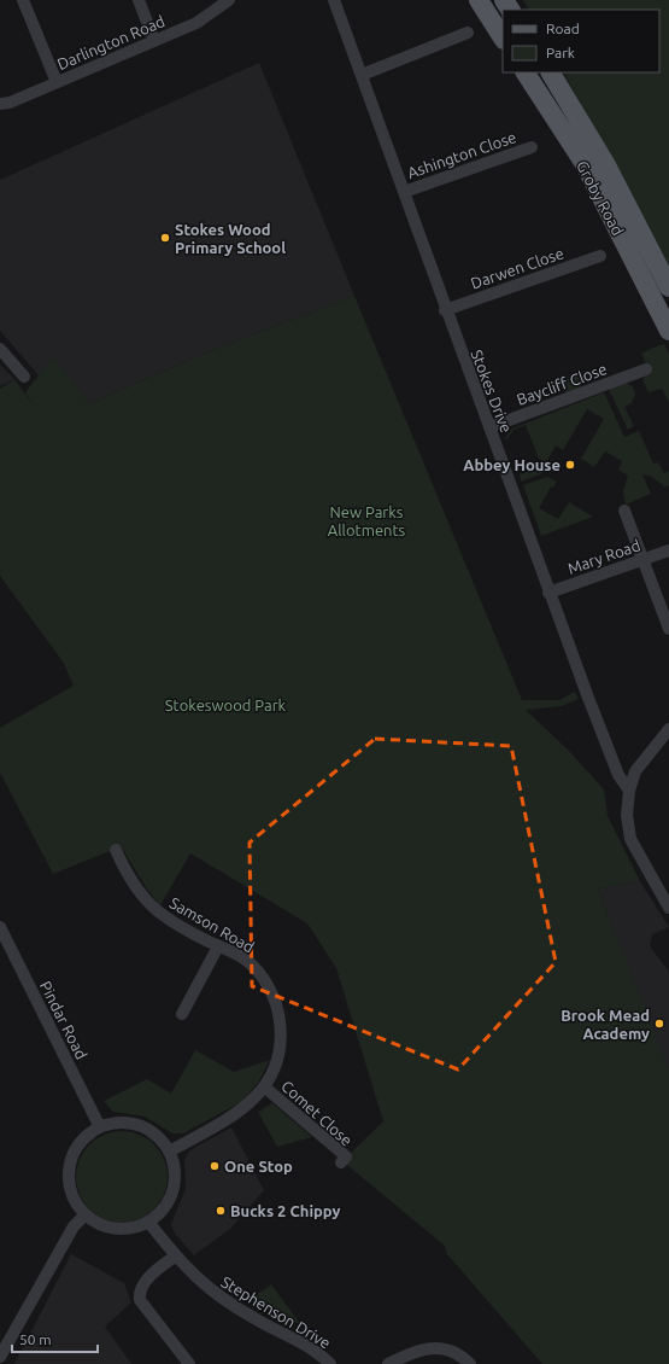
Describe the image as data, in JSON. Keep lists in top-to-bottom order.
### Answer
{
  "streets": {
    "main road": ["Groby Road"],
    "street": [
      "Darlington Road",
      "Ashington Close",
      "Darwen Close",
      "Baycliff Close",
      "Stokes Drive",
      "Mary Road",
      "Samson Road",
      "Pindar Road",
      "Comet Close",
      "Stephenson Drive"
    ]
  },
  "crossings": [
    ["Ashington Close", "Stokes Drive"],
    ["Darwen Close", "Stokes Drive"],
    ["Baycliff Close", "Stokes Drive"],
    ["Stokes Drive", "Mary Road"],
    ["Samson Road", "Pindar Road"],
    ["Samson Road", "Comet Close"],
    ["Samson Road", "Stephenson Drive"],
    ["Pindar Road", "Stephenson Drive"]
  ],
  "parks": ["New Parks Allotments", "Stokeswood Park"],
  "places": [
    "Stokes Wood Primary School",
    "Abbey House",
    "Brook Mead Academy",
    "One Stop",
    "Bucks 2 Chippy"
  ],
  "legend": ["Road", "Park"],
  "scale_bar": "50 m"
}
